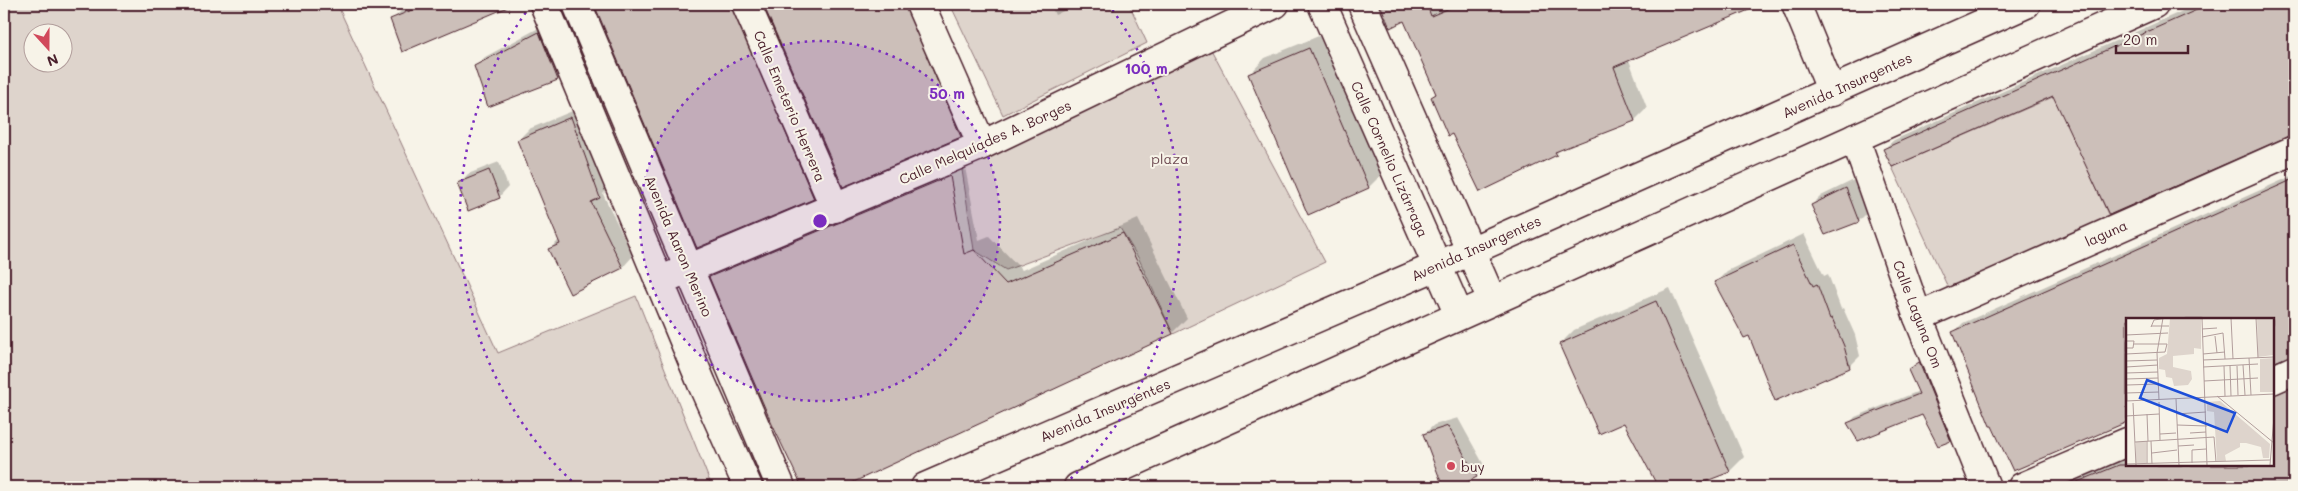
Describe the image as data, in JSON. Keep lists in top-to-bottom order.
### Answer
{
  "streets": {
    "main road": [
      "Avenida Insurgentes",
      "Calle Emeterio Herrera",
      "Calle Melquíades A. Borges",
      "Calle Cornelio Lizárraga",
      "laguna",
      "Avenida Aaron Merino",
      "Calle Laguna Om"
    ]
  },
  "crossings": [
    ["Avenida Insurgentes", "Calle Cornelio Lizárraga"],
    ["Calle Emeterio Herrera", "Calle Melquíades A. Borges"],
    ["Calle Melquíades A. Borges", "Avenida Aaron Merino"],
    ["laguna", "Calle Laguna Om"]
  ],
  "parks": ["plaza"],
  "places": ["buy"],
  "scale_bar": "20 m",
  "north": "bottom",
  "rings": ["100 m", "50 m"]
}
